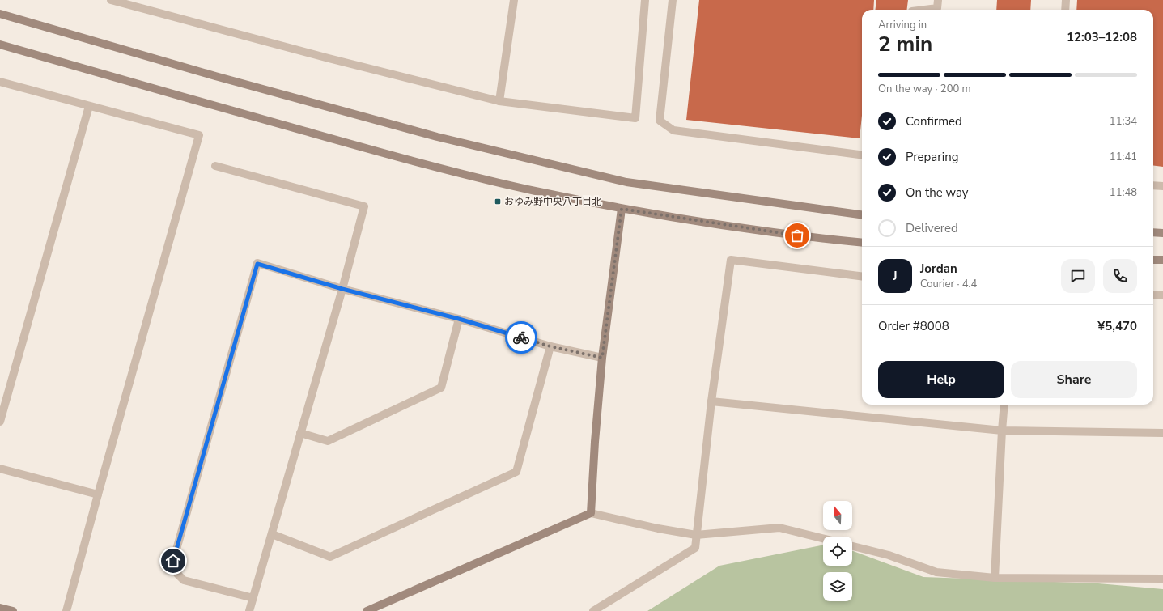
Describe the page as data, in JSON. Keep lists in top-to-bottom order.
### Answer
{
  "places": {
    "transit": ["おゆみ野中央八丁目北"]
  },
  "north": "top",
  "page": {
    "heading": ["2 min", "Arriving in", "12:03–12:08"],
    "panel": [
      "Jordan",
      "Courier · 4.4",
      "Order #8008",
      "¥5,470"
    ],
    "bar": "On the way · 200 m",
    "list": [
      ["Confirmed", "11:34"],
      ["Preparing", "11:41"],
      ["On the way", "11:48"],
      "Delivered"
    ],
    "round": "J",
    "buttons": ["Help", "Share"]
  }
}
